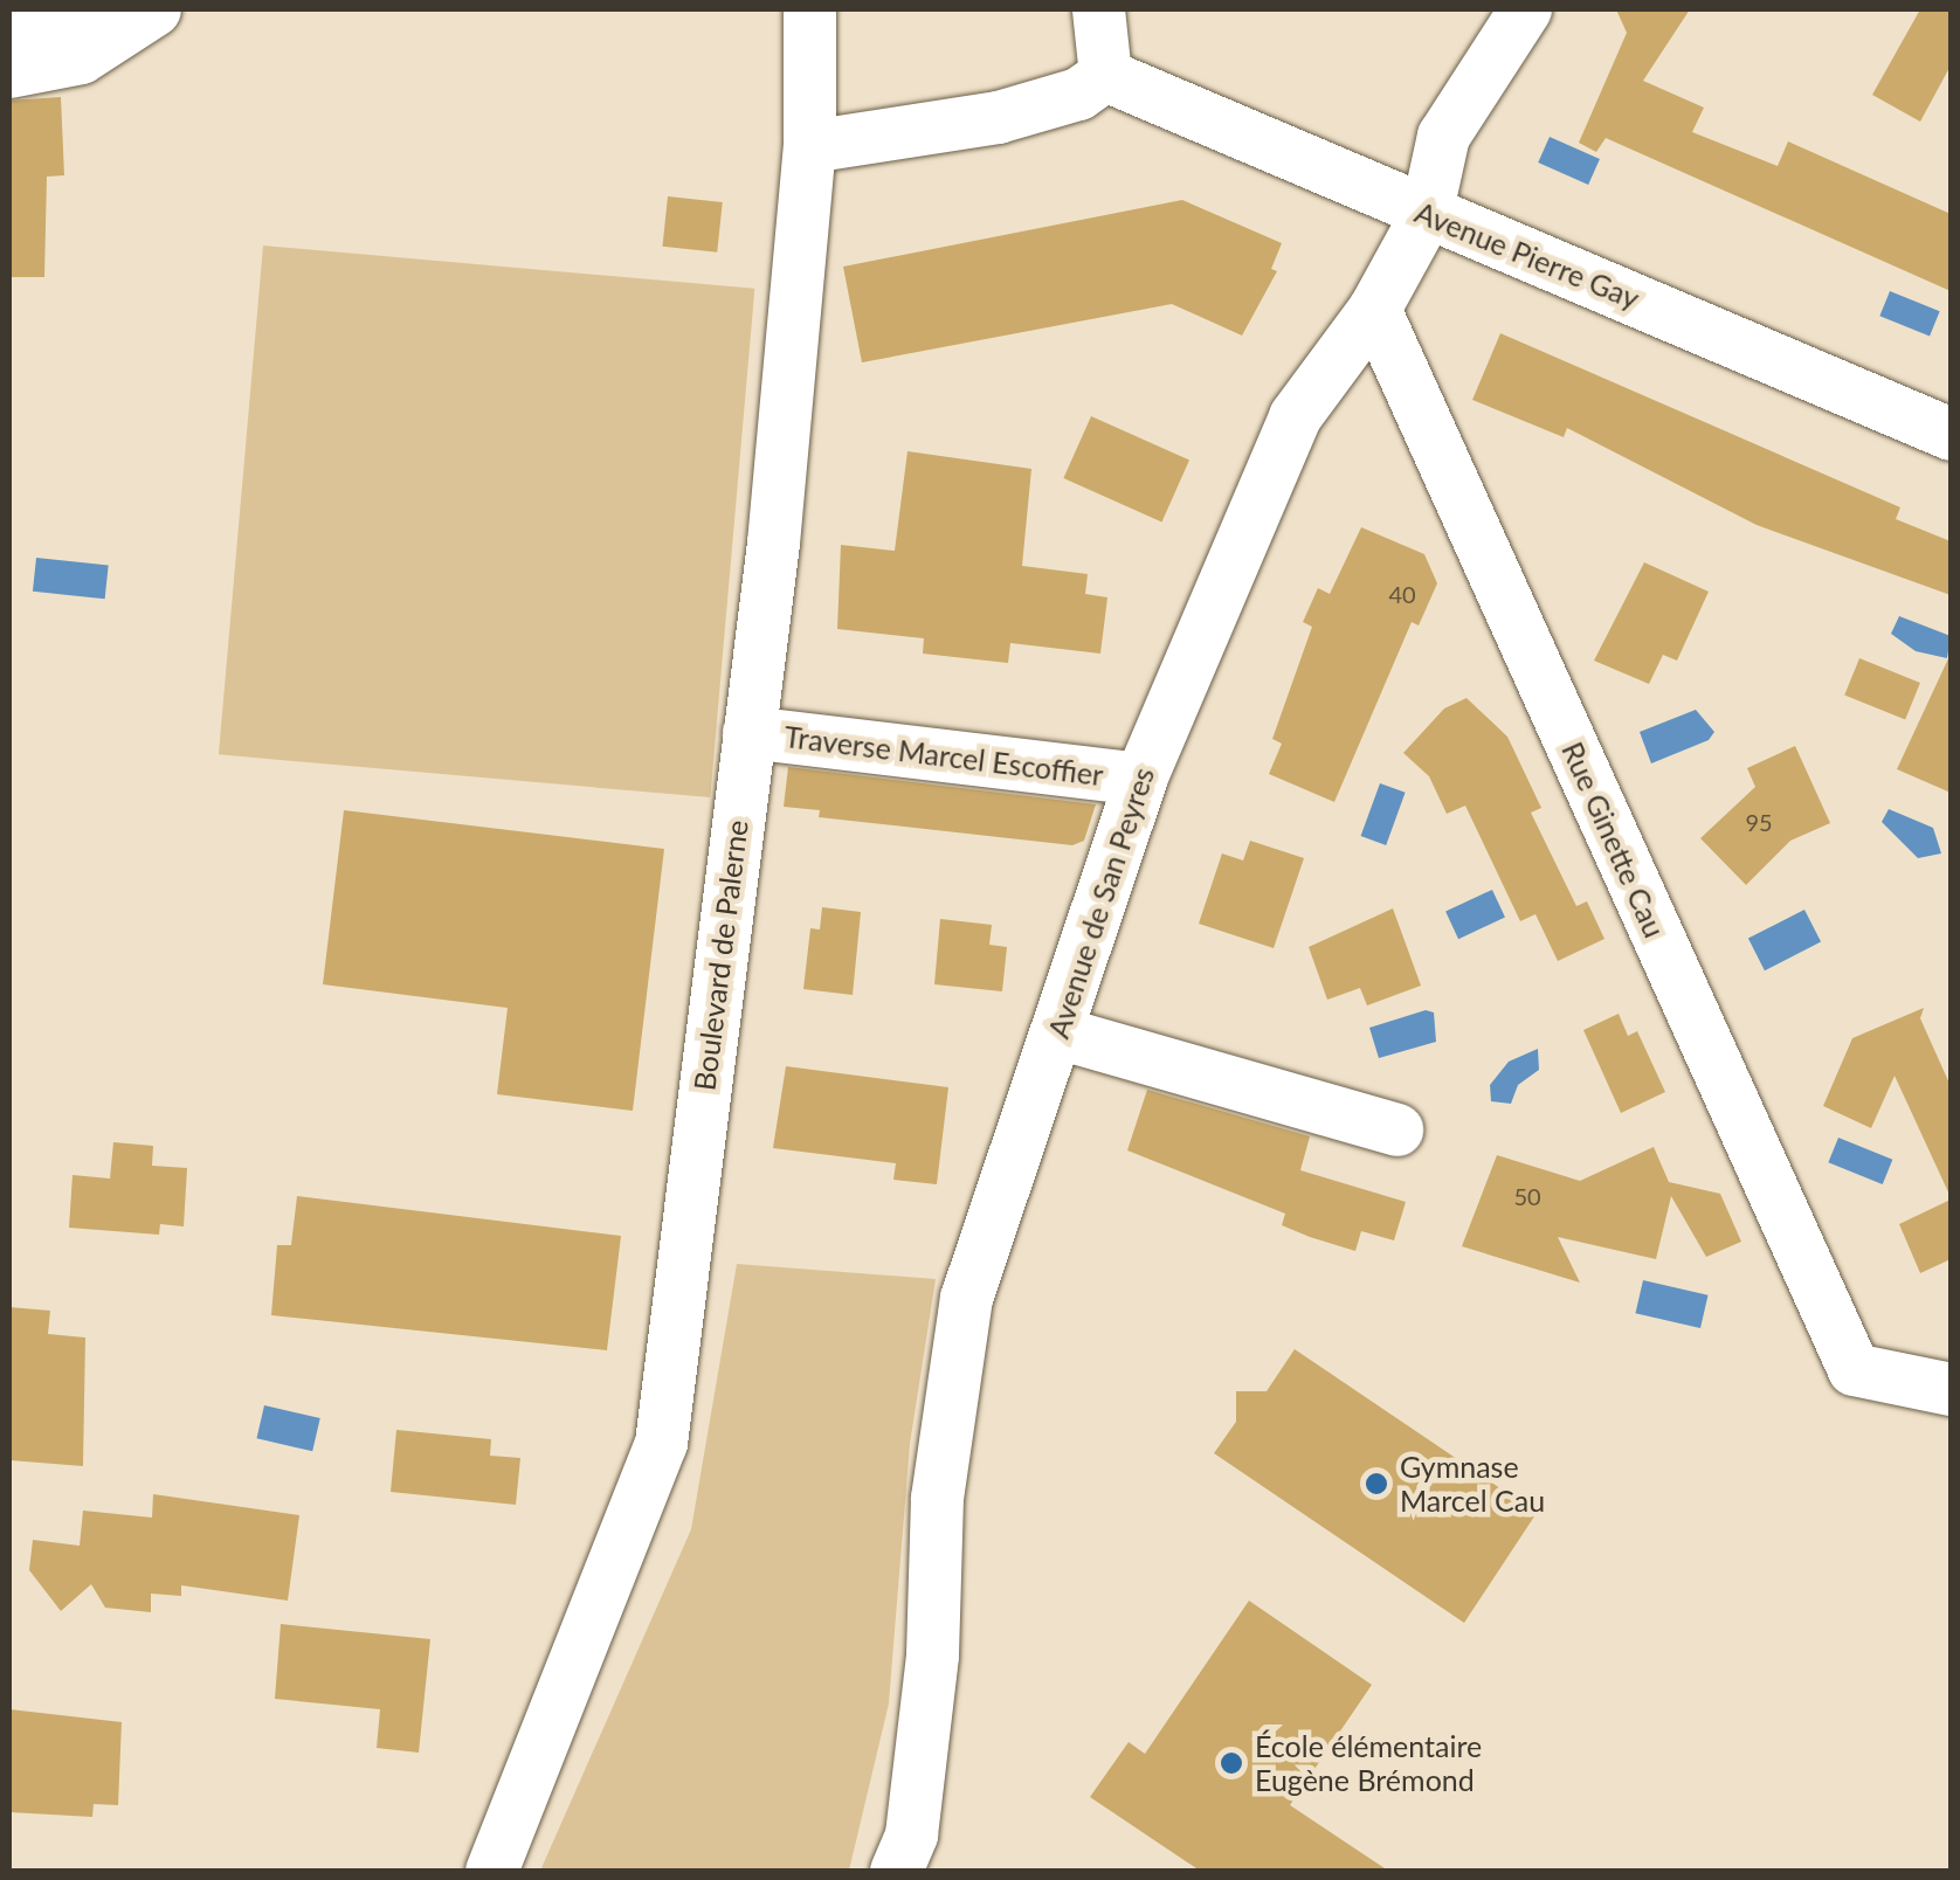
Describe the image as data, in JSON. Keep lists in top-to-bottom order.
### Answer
{
  "streets": {
    "street": [
      "Avenue Pierre Gay",
      "Traverse Marcel Escoffier",
      "Rue Ginette Cau",
      "Avenue de San Peyres",
      "Boulevard de Palerne"
    ]
  },
  "crossings": [
    ["Avenue Pierre Gay", "Avenue de San Peyres"],
    ["Traverse Marcel Escoffier", "Avenue de San Peyres"],
    ["Traverse Marcel Escoffier", "Boulevard de Palerne"],
    ["Rue Ginette Cau", "Avenue de San Peyres"]
  ],
  "places": ["Gymnase Marcel Cau", "École élémentaire Eugène Brémond"],
  "house_numbers": ["40", "95", "50"]
}
